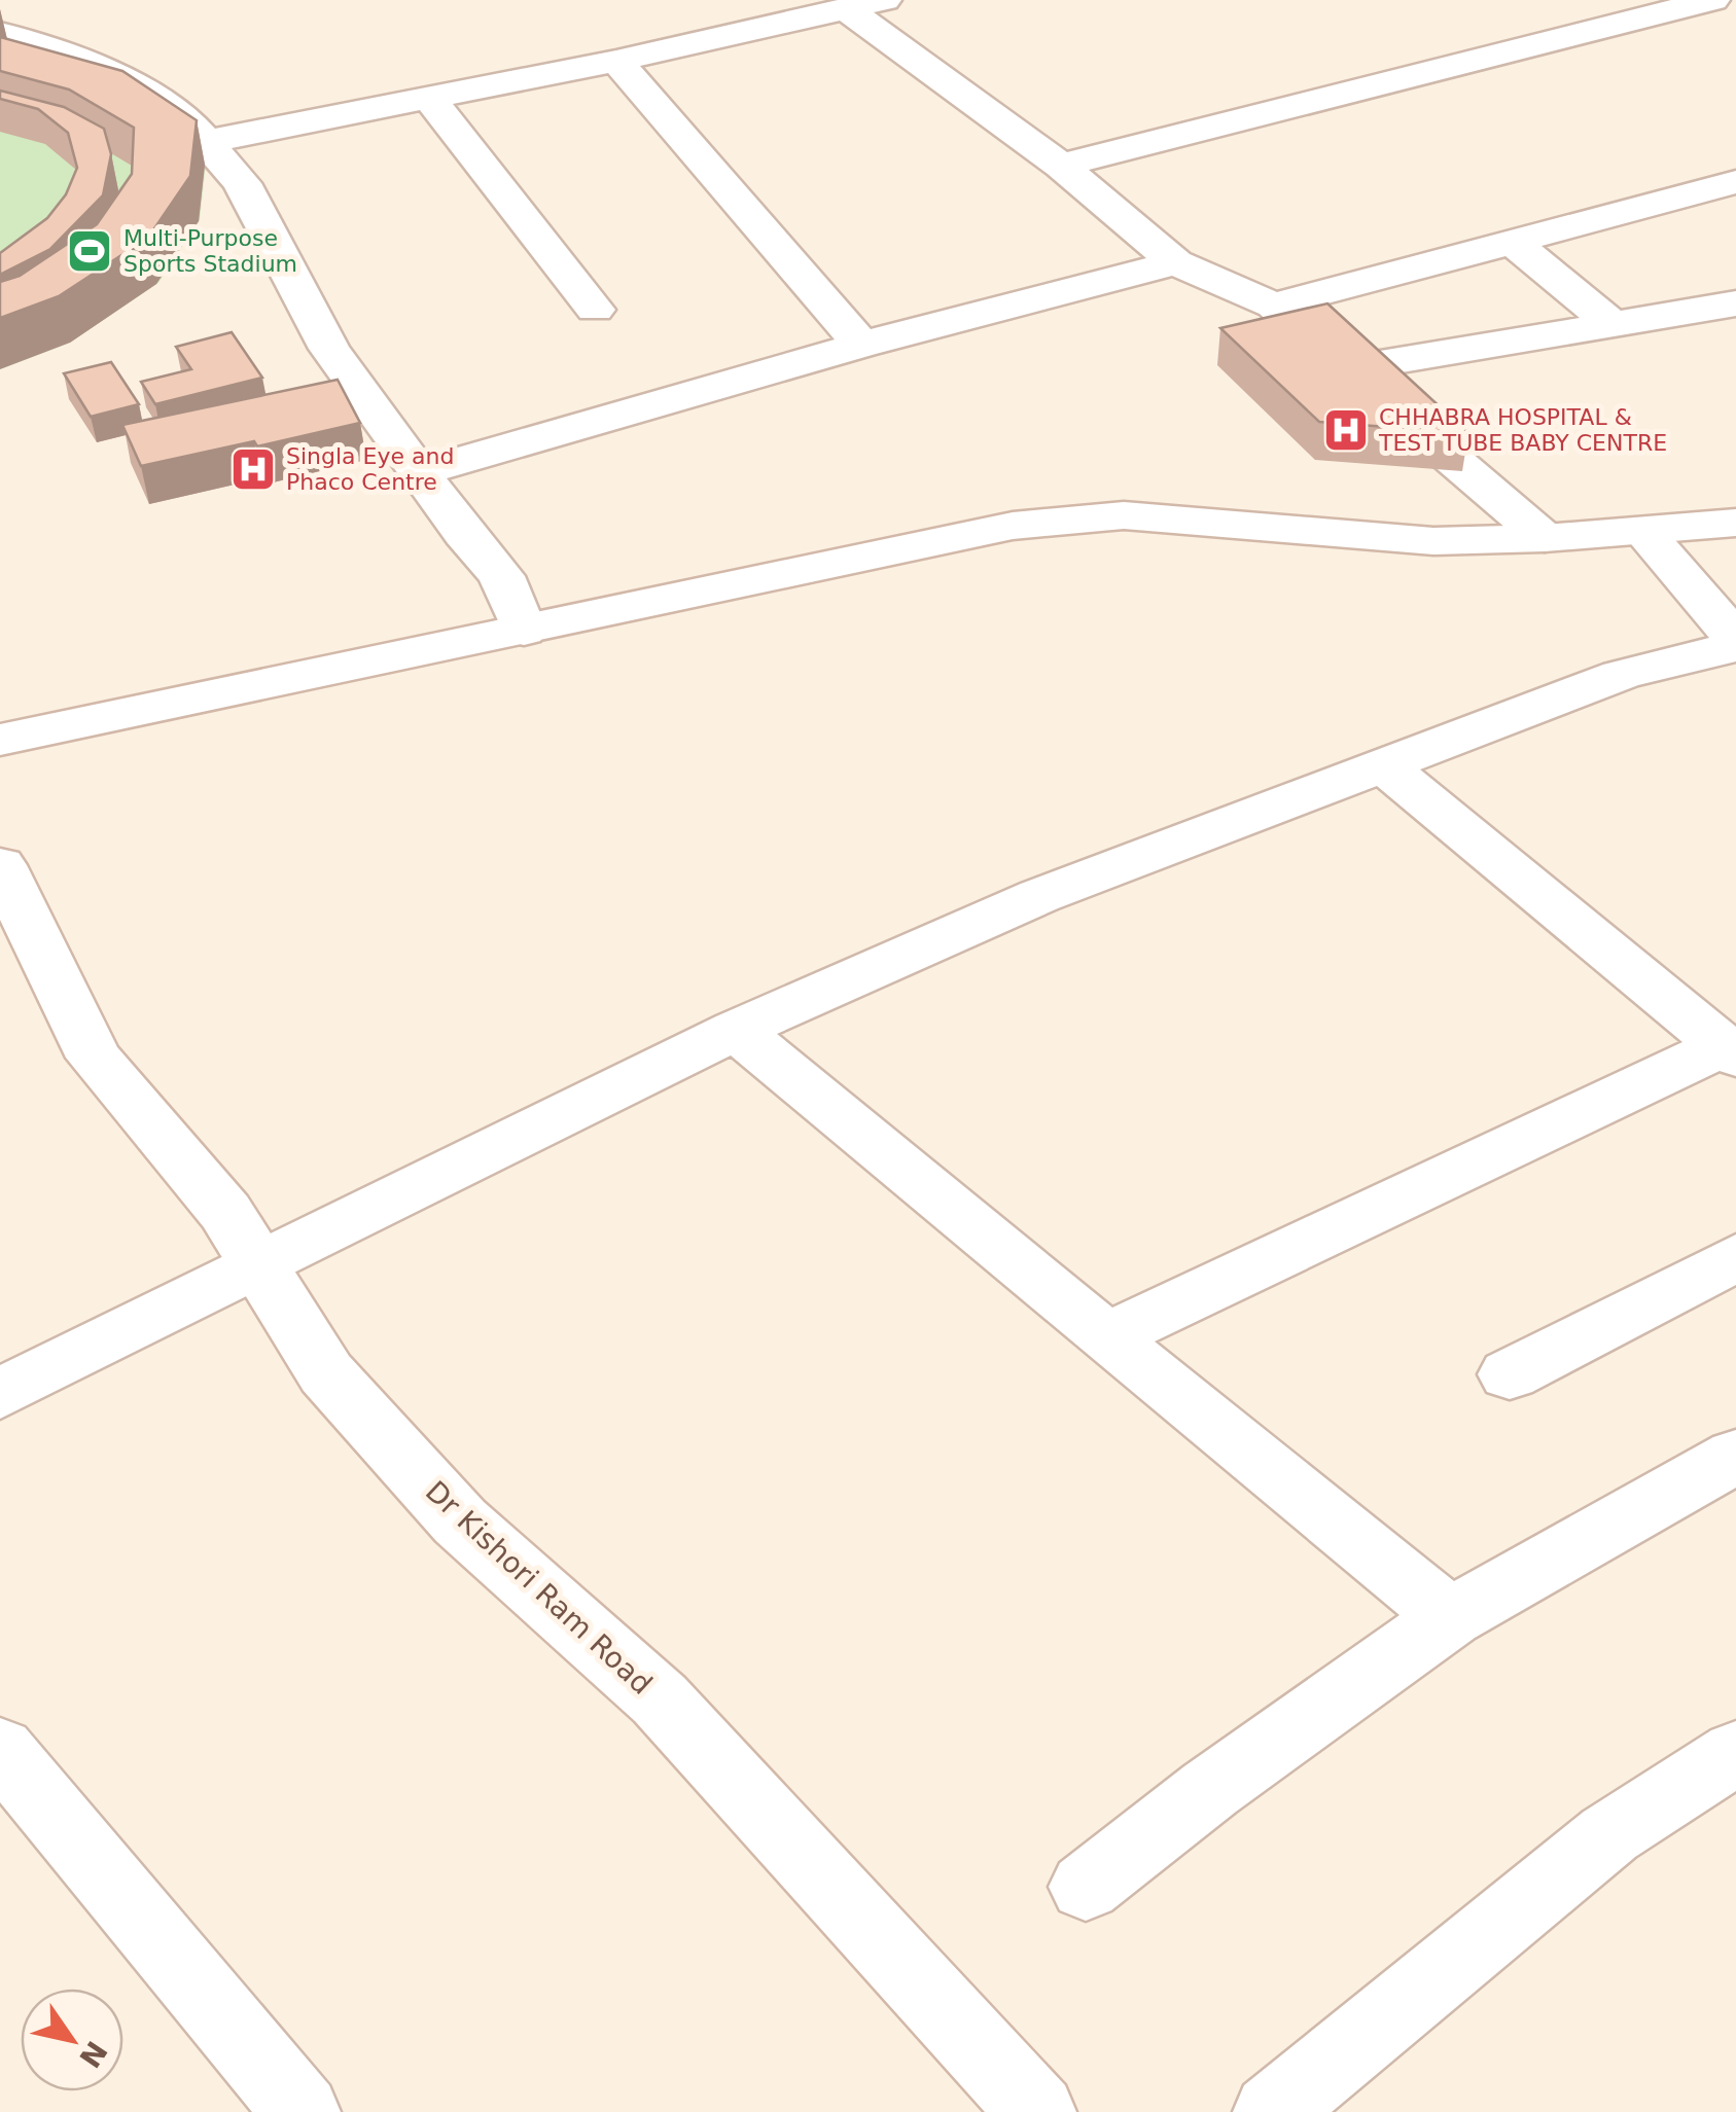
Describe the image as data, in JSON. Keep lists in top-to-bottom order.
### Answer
{
  "streets": {
    "street": ["Dr Kishori Ram Road"]
  },
  "places": {
    "sports": ["Multi-Purpose Sports Stadium"],
    "hospital": ["CHHABRA HOSPITAL & TEST TUBE BABY CENTRE", "Singla Eye and Phaco Centre"]
  },
  "north": "bottom right"
}
